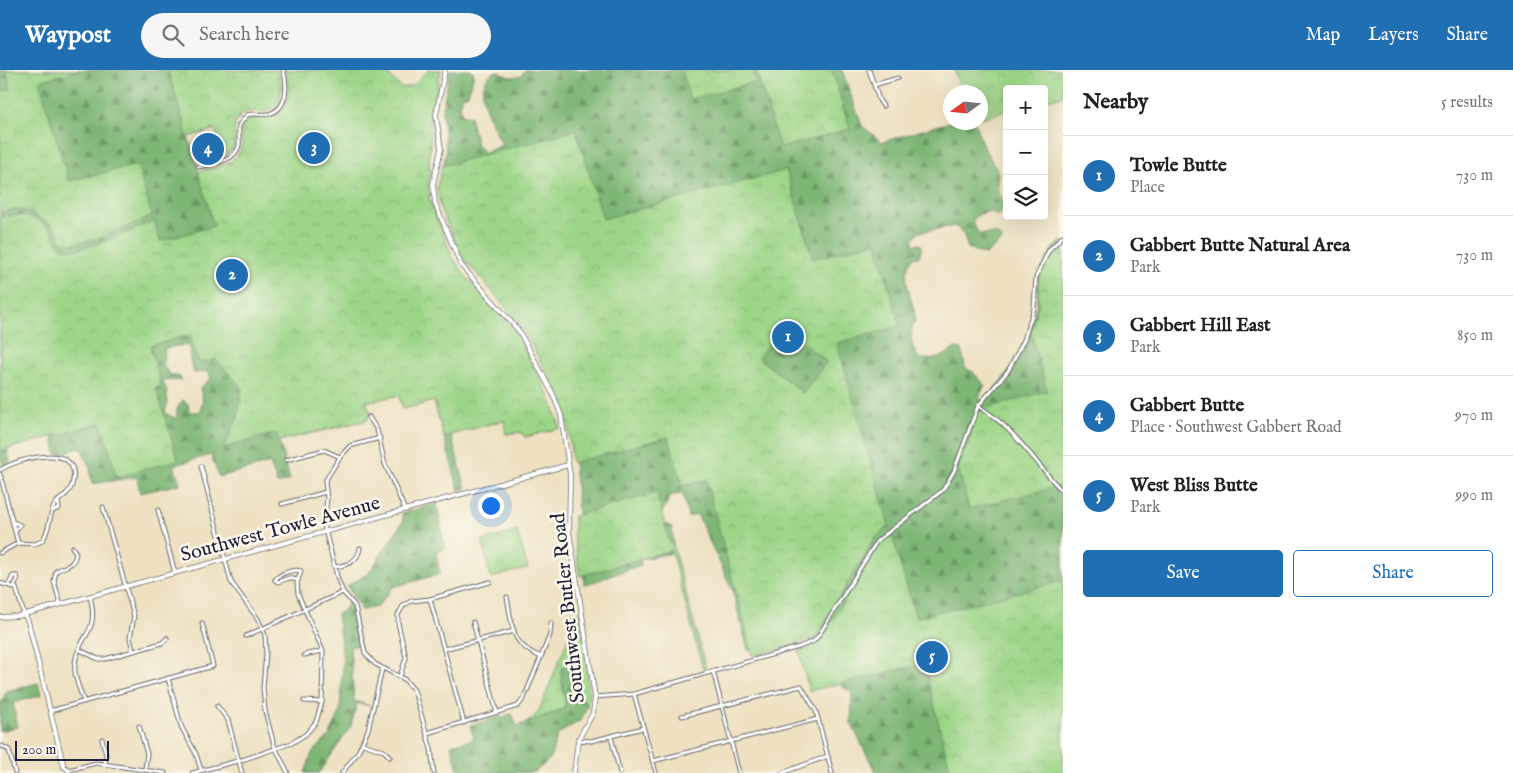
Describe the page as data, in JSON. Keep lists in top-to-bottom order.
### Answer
{
  "streets": {
    "main road": ["Southwest Towle Avenue", "Southwest Butler Road"]
  },
  "crossings": [
    ["Southwest Towle Avenue", "Southwest Butler Road"]
  ],
  "scale_bar": "200 m",
  "north": "left",
  "page": {
    "header": "Waypost",
    "search": "Search here",
    "nav": ["Map", "Layers", "Share"],
    "heading": ["Nearby", "5 results"],
    "map_buttons": ["+", "−"],
    "pins": [
      "3",
      "4",
      "2",
      "1",
      "5"
    ],
    "list": [
      {
        "mark": "1",
        "name": "Towle Butte",
        "note": "Place",
        "value": "730 m"
      },
      {
        "mark": "2",
        "name": "Gabbert Butte Natural Area",
        "note": "Park",
        "value": "730 m"
      },
      {
        "mark": "3",
        "name": "Gabbert Hill East",
        "note": "Park",
        "value": "850 m"
      },
      {
        "mark": "4",
        "name": "Gabbert Butte",
        "note": "Place · Southwest Gabbert Road",
        "value": "970 m"
      },
      {
        "mark": "5",
        "name": "West Bliss Butte",
        "note": "Park",
        "value": "990 m"
      }
    ],
    "buttons": ["Save", "Share"],
    "scale": "200 m"
  }
}
